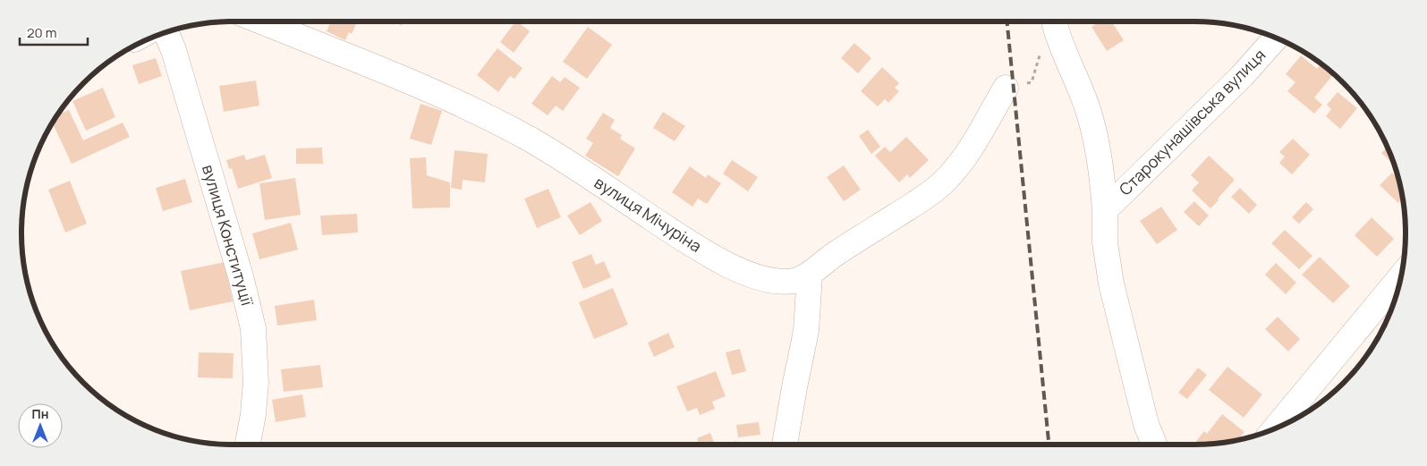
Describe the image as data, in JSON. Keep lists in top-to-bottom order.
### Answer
{
  "streets": {
    "street": ["Старокунашівська вулиця", "вулиця Мічуріна", "вулиця Конституції"]
  },
  "scale_bar": "20 m",
  "north": "top"
}
